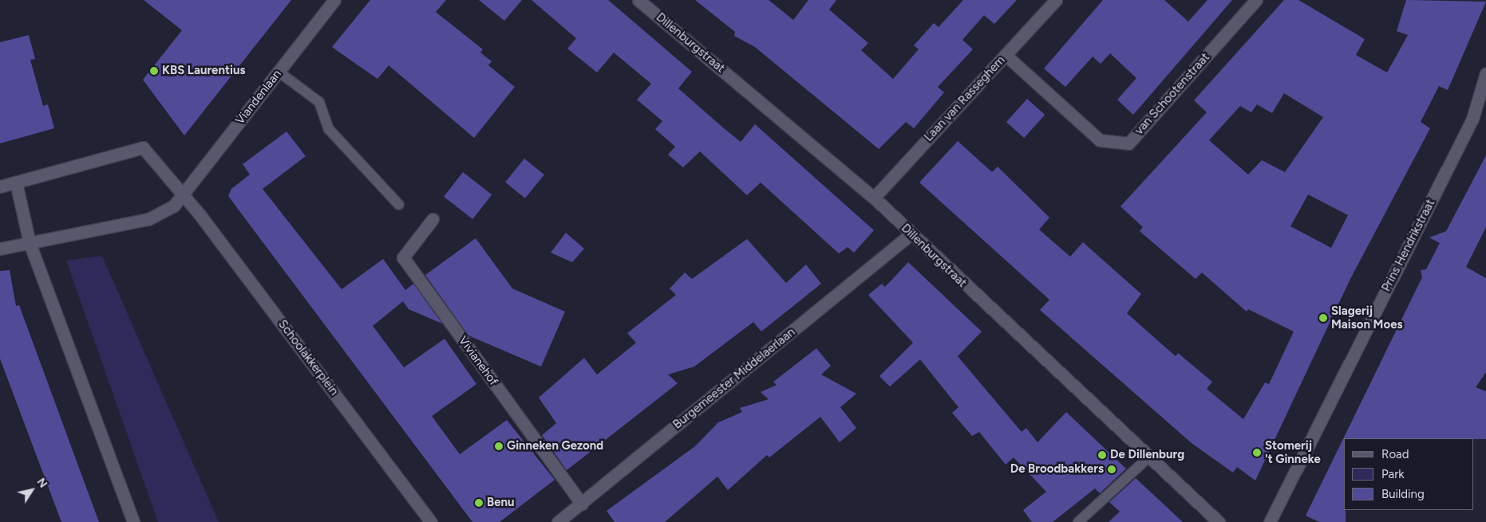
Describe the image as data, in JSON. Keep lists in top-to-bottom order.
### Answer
{
  "streets": {
    "street": [
      "Dillenburgstraat",
      "van Schootenstraat",
      "Viandenlaan",
      "Laan van Rasseghem",
      "Prins Hendrikstraat",
      "Schoolakkerplein",
      "Vivianehof",
      "Burgemeester Middelaerlaan"
    ]
  },
  "crossings": [
    ["Dillenburgstraat", "Laan van Rasseghem"],
    ["Dillenburgstraat", "Burgemeester Middelaerlaan"],
    ["van Schootenstraat", "Laan van Rasseghem"],
    ["Viandenlaan", "Schoolakkerplein"],
    ["Vivianehof", "Burgemeester Middelaerlaan"]
  ],
  "places": [
    "KBS Laurentius",
    "Slagerij Maison Moes",
    "Ginneken Gezond",
    "Stomerij 't Ginneke",
    "De Dillenburg",
    "De Broodbakkers",
    "Benu"
  ],
  "legend": ["Road", "Park", "Building"],
  "north": "top right"
}
